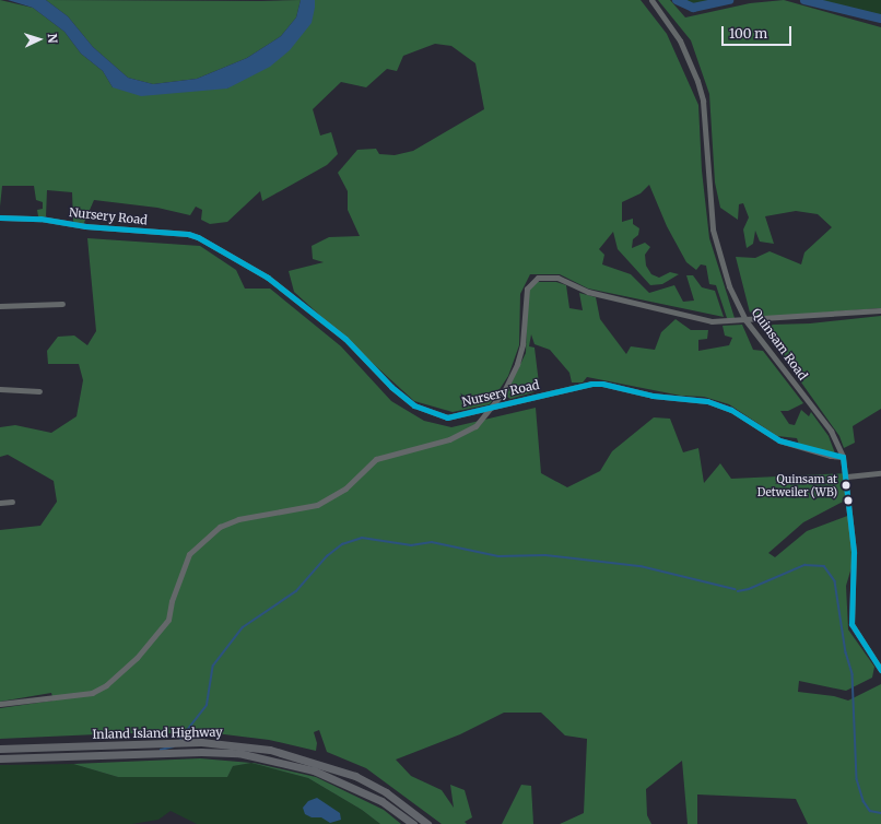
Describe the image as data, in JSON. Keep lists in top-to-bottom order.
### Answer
{
  "streets": {
    "highway": ["Inland Island Highway"],
    "street": ["Nursery Road", "Quinsam Road"]
  },
  "crossings": [
    ["Nursery Road", "Quinsam Road"]
  ],
  "places": ["Quinsam at Detweiler (WB)"],
  "scale_bar": "100 m",
  "north": "right"
}
